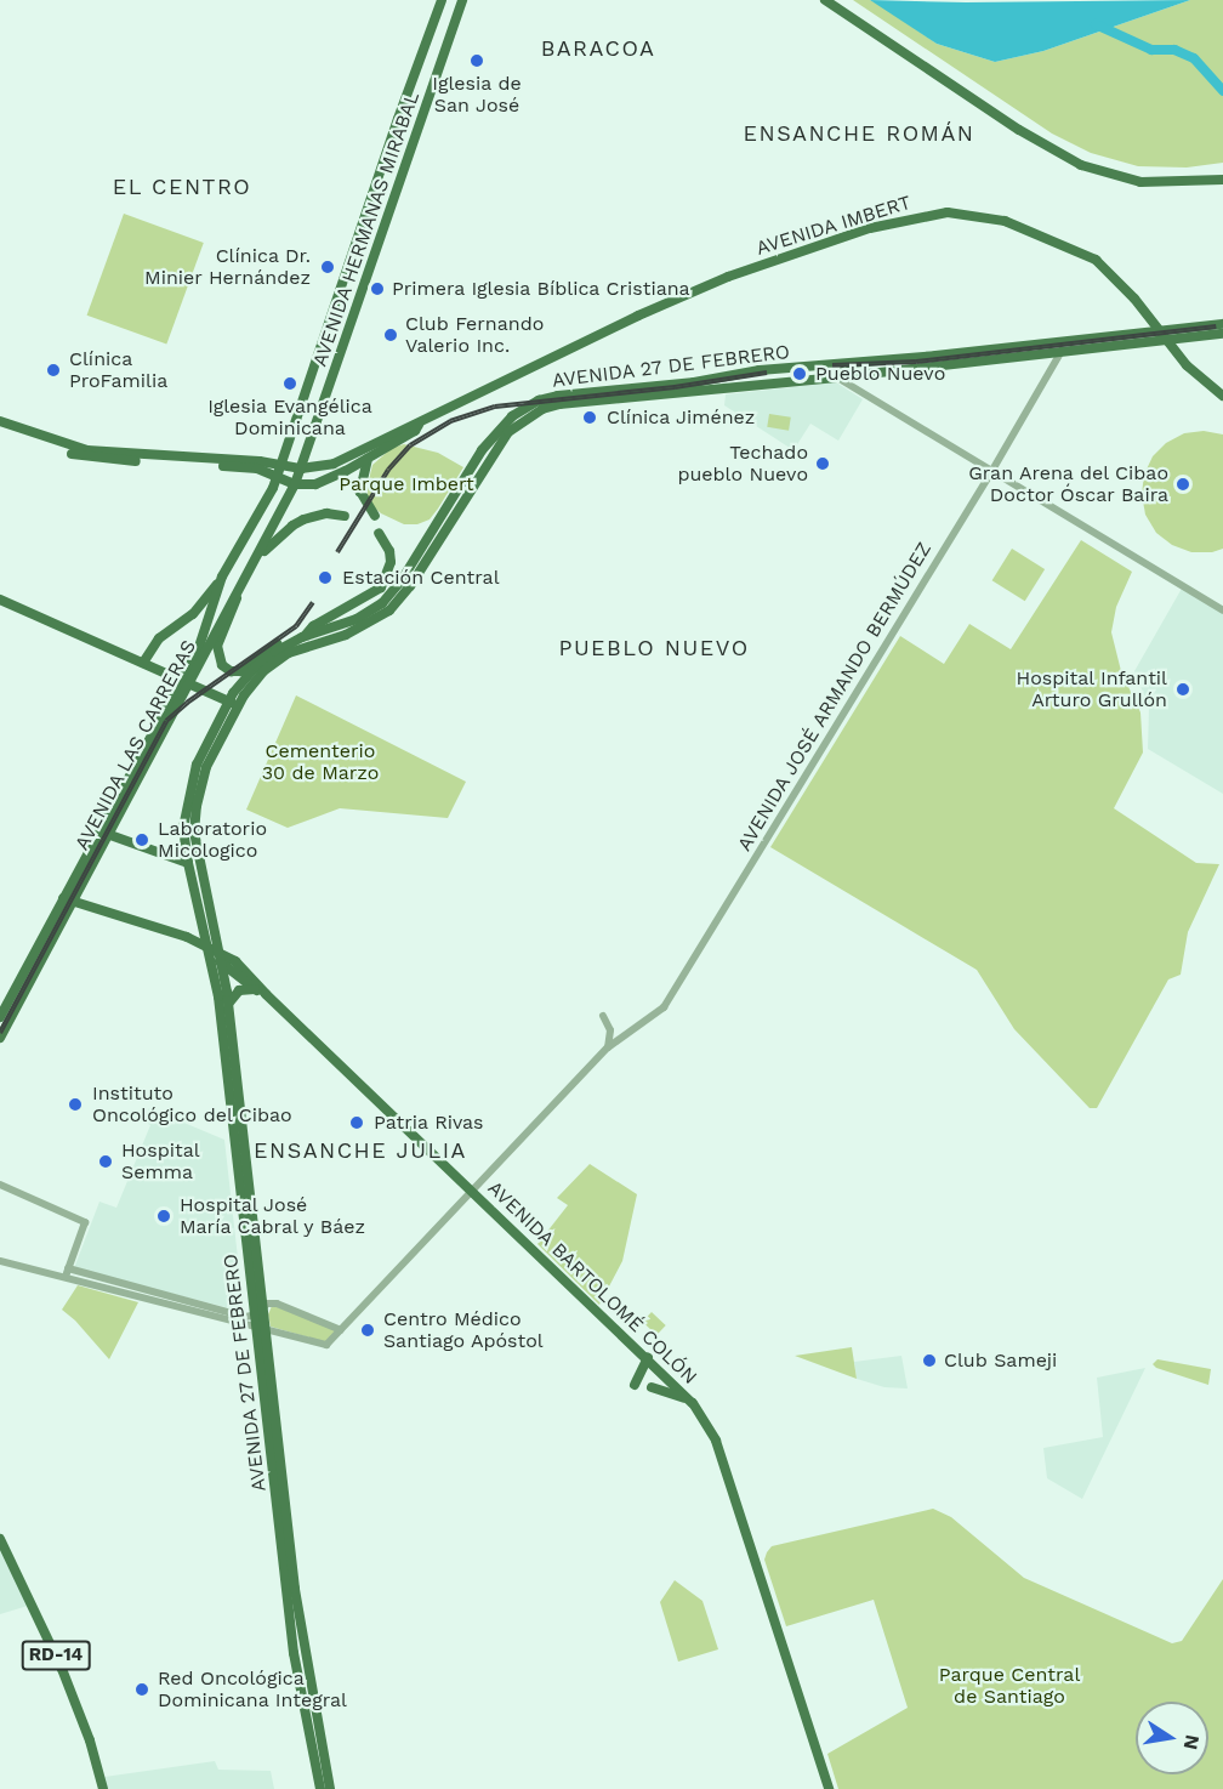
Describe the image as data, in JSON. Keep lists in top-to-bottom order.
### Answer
{
  "streets": {
    "main road": [
      "AVENIDA IMBERT",
      "AVENIDA HERMANAS MIRABAL",
      "AVENIDA 27 DE FEBRERO",
      "AVENIDA LAS CARRERAS",
      "AVENIDA BARTOLOMÉ COLÓN",
      "RD-14"
    ],
    "street": ["AVENIDA JOSÉ ARMANDO BERMÚDEZ"]
  },
  "crossings": [
    ["AVENIDA IMBERT", "AVENIDA HERMANAS MIRABAL"],
    ["AVENIDA IMBERT", "AVENIDA 27 DE FEBRERO"],
    ["AVENIDA IMBERT", "AVENIDA LAS CARRERAS"],
    ["AVENIDA HERMANAS MIRABAL", "AVENIDA LAS CARRERAS"],
    ["AVENIDA 27 DE FEBRERO", "AVENIDA JOSÉ ARMANDO BERMÚDEZ"],
    ["AVENIDA 27 DE FEBRERO", "AVENIDA BARTOLOMÉ COLÓN"],
    ["AVENIDA JOSÉ ARMANDO BERMÚDEZ", "AVENIDA BARTOLOMÉ COLÓN"]
  ],
  "districts": [
    "BARACOA",
    "ENSANCHE ROMÁN",
    "EL CENTRO",
    "PUEBLO NUEVO",
    "ENSANCHE JULIA"
  ],
  "parks": ["Parque Imbert", "Cementerio 30 de Marzo", "Parque Central de Santiago"],
  "places": [
    "Iglesia de San José",
    "Clínica Dr. Minier Hernández",
    "Primera Iglesia Bíblica Cristiana",
    "Club Fernando Valerio Inc.",
    "Clínica ProFamilia",
    "Pueblo Nuevo",
    "Iglesia Evangélica Dominicana",
    "Clínica Jiménez",
    "Techado pueblo Nuevo",
    "Gran Arena del Cibao Doctor Óscar Baira",
    "Estación Central",
    "Hospital Infantil Arturo Grullón",
    "Laboratorio Micologico",
    "Instituto Oncológico del Cibao",
    "Patria Rivas",
    "Hospital Semma",
    "Hospital José María Cabral y Báez",
    "Centro Médico Santiago Apóstol",
    "Club Sameji",
    "Red Oncológica Dominicana Integral"
  ],
  "north": "right"
}
